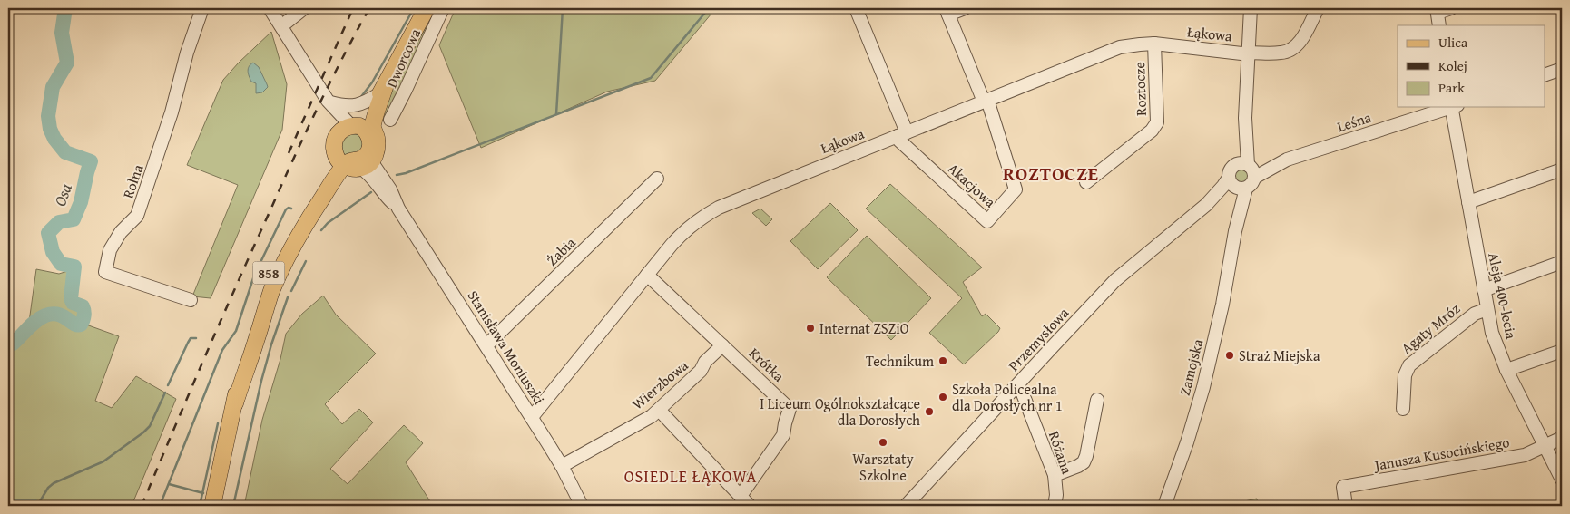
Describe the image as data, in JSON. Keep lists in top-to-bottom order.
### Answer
{
  "streets": {
    "main road": ["858"],
    "street": [
      "Łąkowa",
      "Dworcowa",
      "Roztocze",
      "Leśna",
      "Rolna",
      "Akacjowa",
      "Żabia",
      "Aleja 400-lecia",
      "Agaty Mróz",
      "Przemysłowa",
      "Stanisława Moniuszki",
      "Krótka",
      "Zamojska",
      "Wierzbowa",
      "Różana",
      "Janusza Kusocińskiego"
    ]
  },
  "crossings": [
    ["Łąkowa", "Roztocze"],
    ["Łąkowa", "Akacjowa"],
    ["Łąkowa", "Stanisława Moniuszki"],
    ["Łąkowa", "Krótka"],
    ["Żabia", "Stanisława Moniuszki"],
    ["Aleja 400-lecia", "Agaty Mróz"],
    ["Aleja 400-lecia", "Janusza Kusocińskiego"],
    ["Przemysłowa", "Zamojska"],
    ["Przemysłowa", "Różana"],
    ["Stanisława Moniuszki", "Wierzbowa"],
    ["Krótka", "Wierzbowa"]
  ],
  "districts": ["ROZTOCZE", "OSIEDLE ŁĄKOWA"],
  "water": ["Osa"],
  "places": [
    "Internat ZSZiO",
    "Straż Miejska",
    "Technikum",
    "Szkoła Policealna dla Dorosłych nr 1",
    "I Liceum Ogólnokształcące dla Dorosłych",
    "Warsztaty Szkolne"
  ],
  "legend": ["Ulica", "Kolej", "Park"]
}
